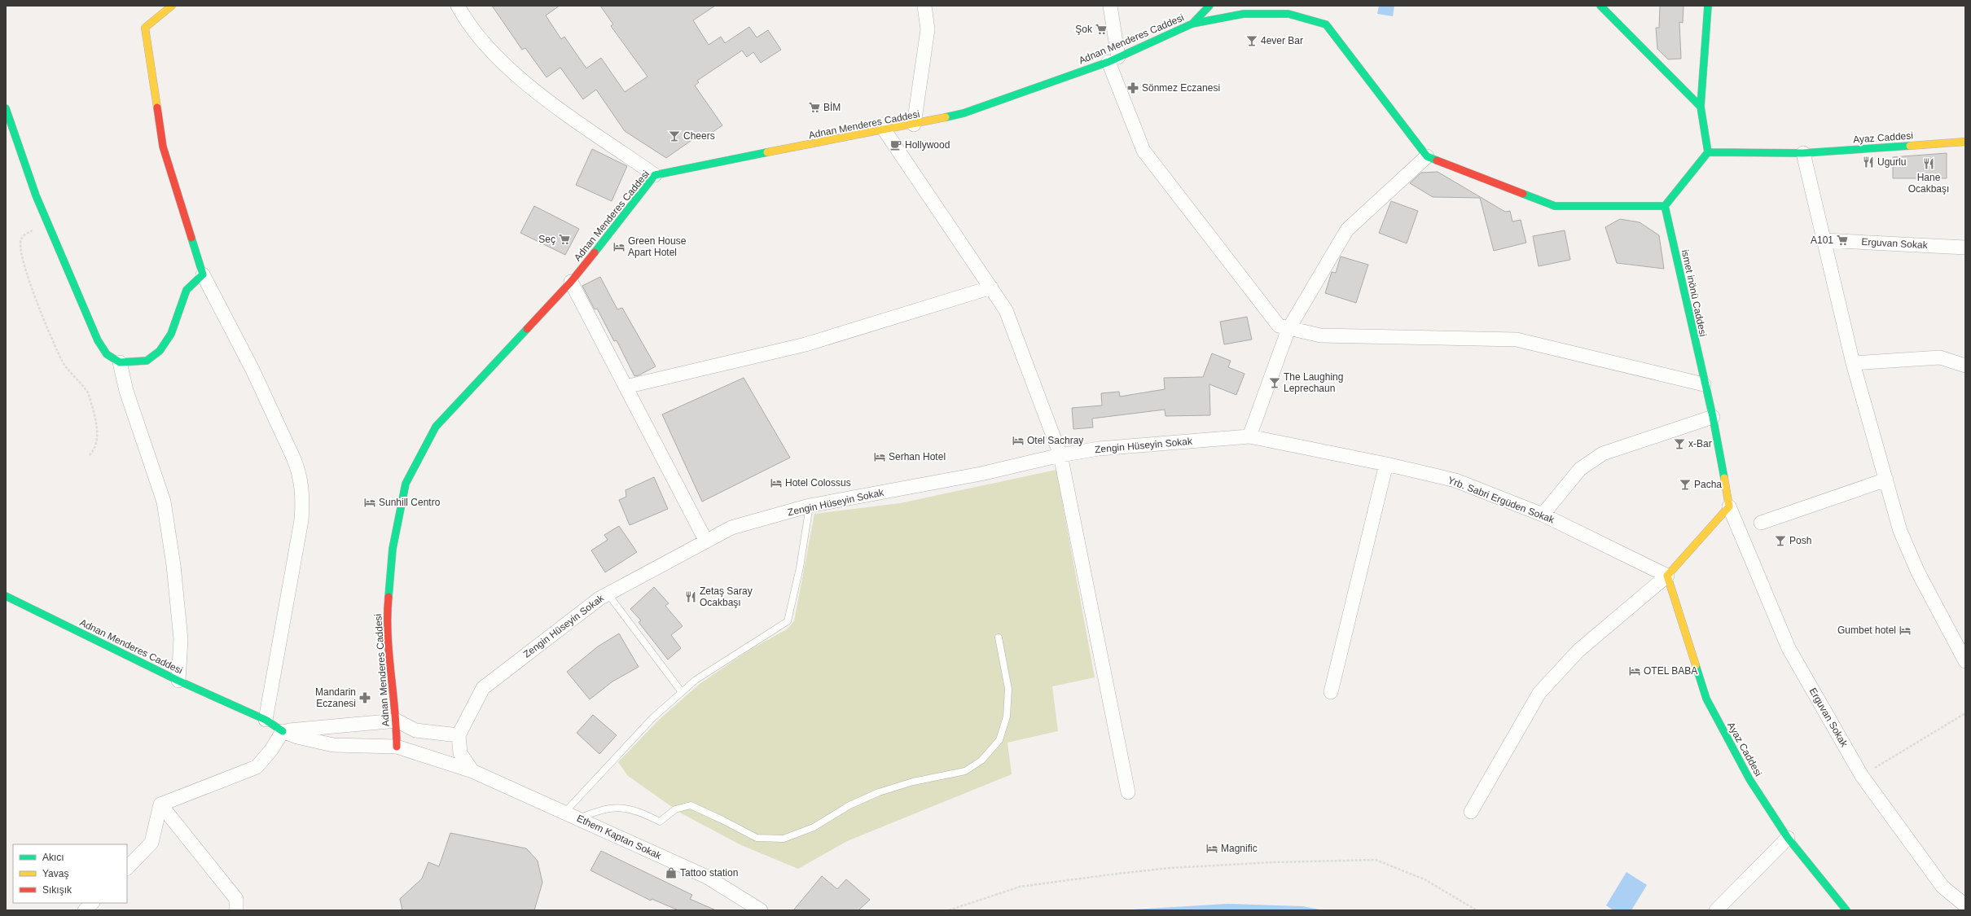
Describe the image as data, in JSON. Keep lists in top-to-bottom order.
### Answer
{
  "streets": {
    "street": [
      "Adnan Menderes Caddesi",
      "Ayaz Caddesi",
      "Erguvan Sokak",
      "ismet inönü Caddesi",
      "Zengin Hüseyin Sokak",
      "Yrb. Sabri Ergüden Sokak",
      "Ethem Kaptan Sokak"
    ]
  },
  "crossings": [
    ["Adnan Menderes Caddesi", "Ethem Kaptan Sokak"],
    ["Ayaz Caddesi", "Yrb. Sabri Ergüden Sokak"],
    ["Erguvan Sokak", "ismet inönü Caddesi"],
    ["Zengin Hüseyin Sokak", "Yrb. Sabri Ergüden Sokak"]
  ],
  "places": {
    "supermarket": [
      "Şok",
      "BİM",
      "Seç",
      "A101"
    ],
    "bar": [
      "4ever Bar",
      "Cheers",
      "The Laughing Leprechaun",
      "x-Bar",
      "Pacha",
      "Posh"
    ],
    "pharmacy": ["Sönmez Eczanesi", "Mandarin Eczanesi"],
    "cafe": ["Hollywood"],
    "restaurant": ["Ugurlu", "Hane Ocakbaşı", "Zetaş Saray Ocakbaşı"],
    "hotel": [
      "Green House Apart Hotel",
      "Otel Sachray",
      "Serhan Hotel",
      "Hotel Colossus",
      "Sunhill Centro",
      "Gumbet hotel",
      "OTEL BABA",
      "Magnific"
    ],
    "shop": ["Tattoo station"]
  },
  "legend": ["Akıcı", "Yavaş", "Sıkışık"]
}
